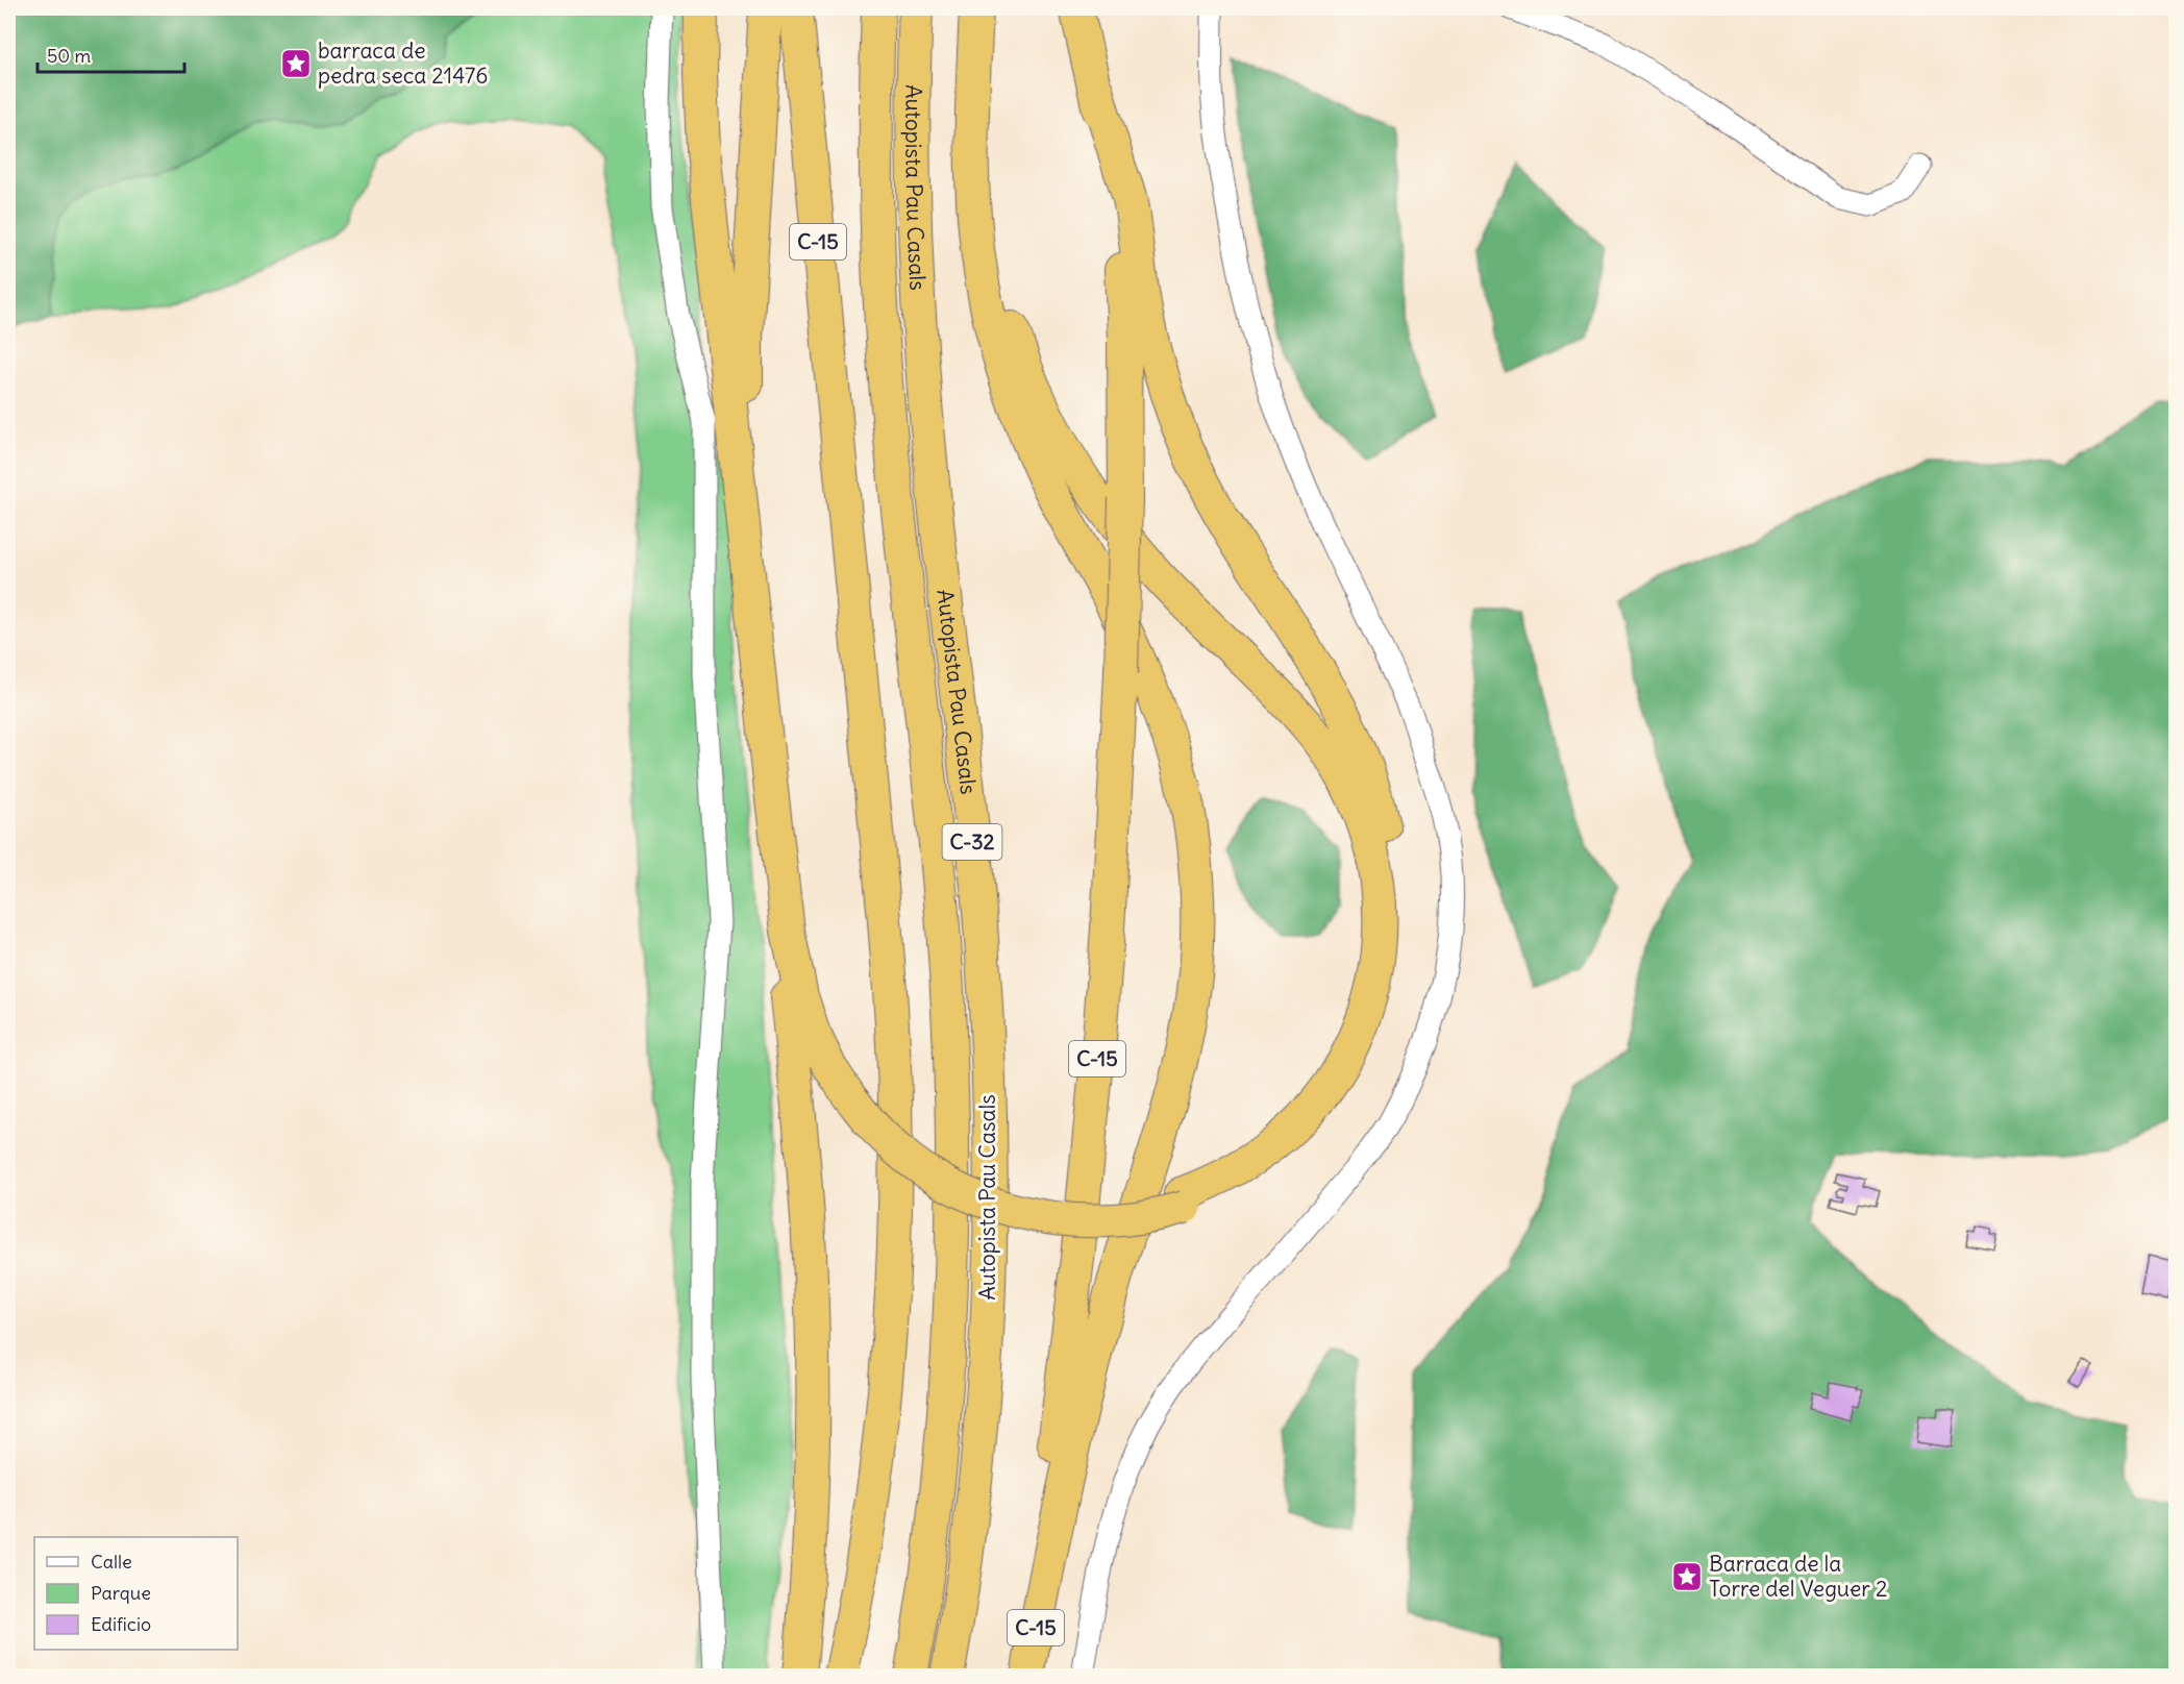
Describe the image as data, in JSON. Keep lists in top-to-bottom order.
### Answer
{
  "streets": {
    "highway": ["Autopista Pau Casals", "C-15", "C-32"]
  },
  "places": {
    "place": ["barraca de pedra seca 21476", "Barraca de la Torre del Veguer 2"]
  },
  "legend": ["Calle", "Parque", "Edificio"],
  "scale_bar": "50 m"
}
